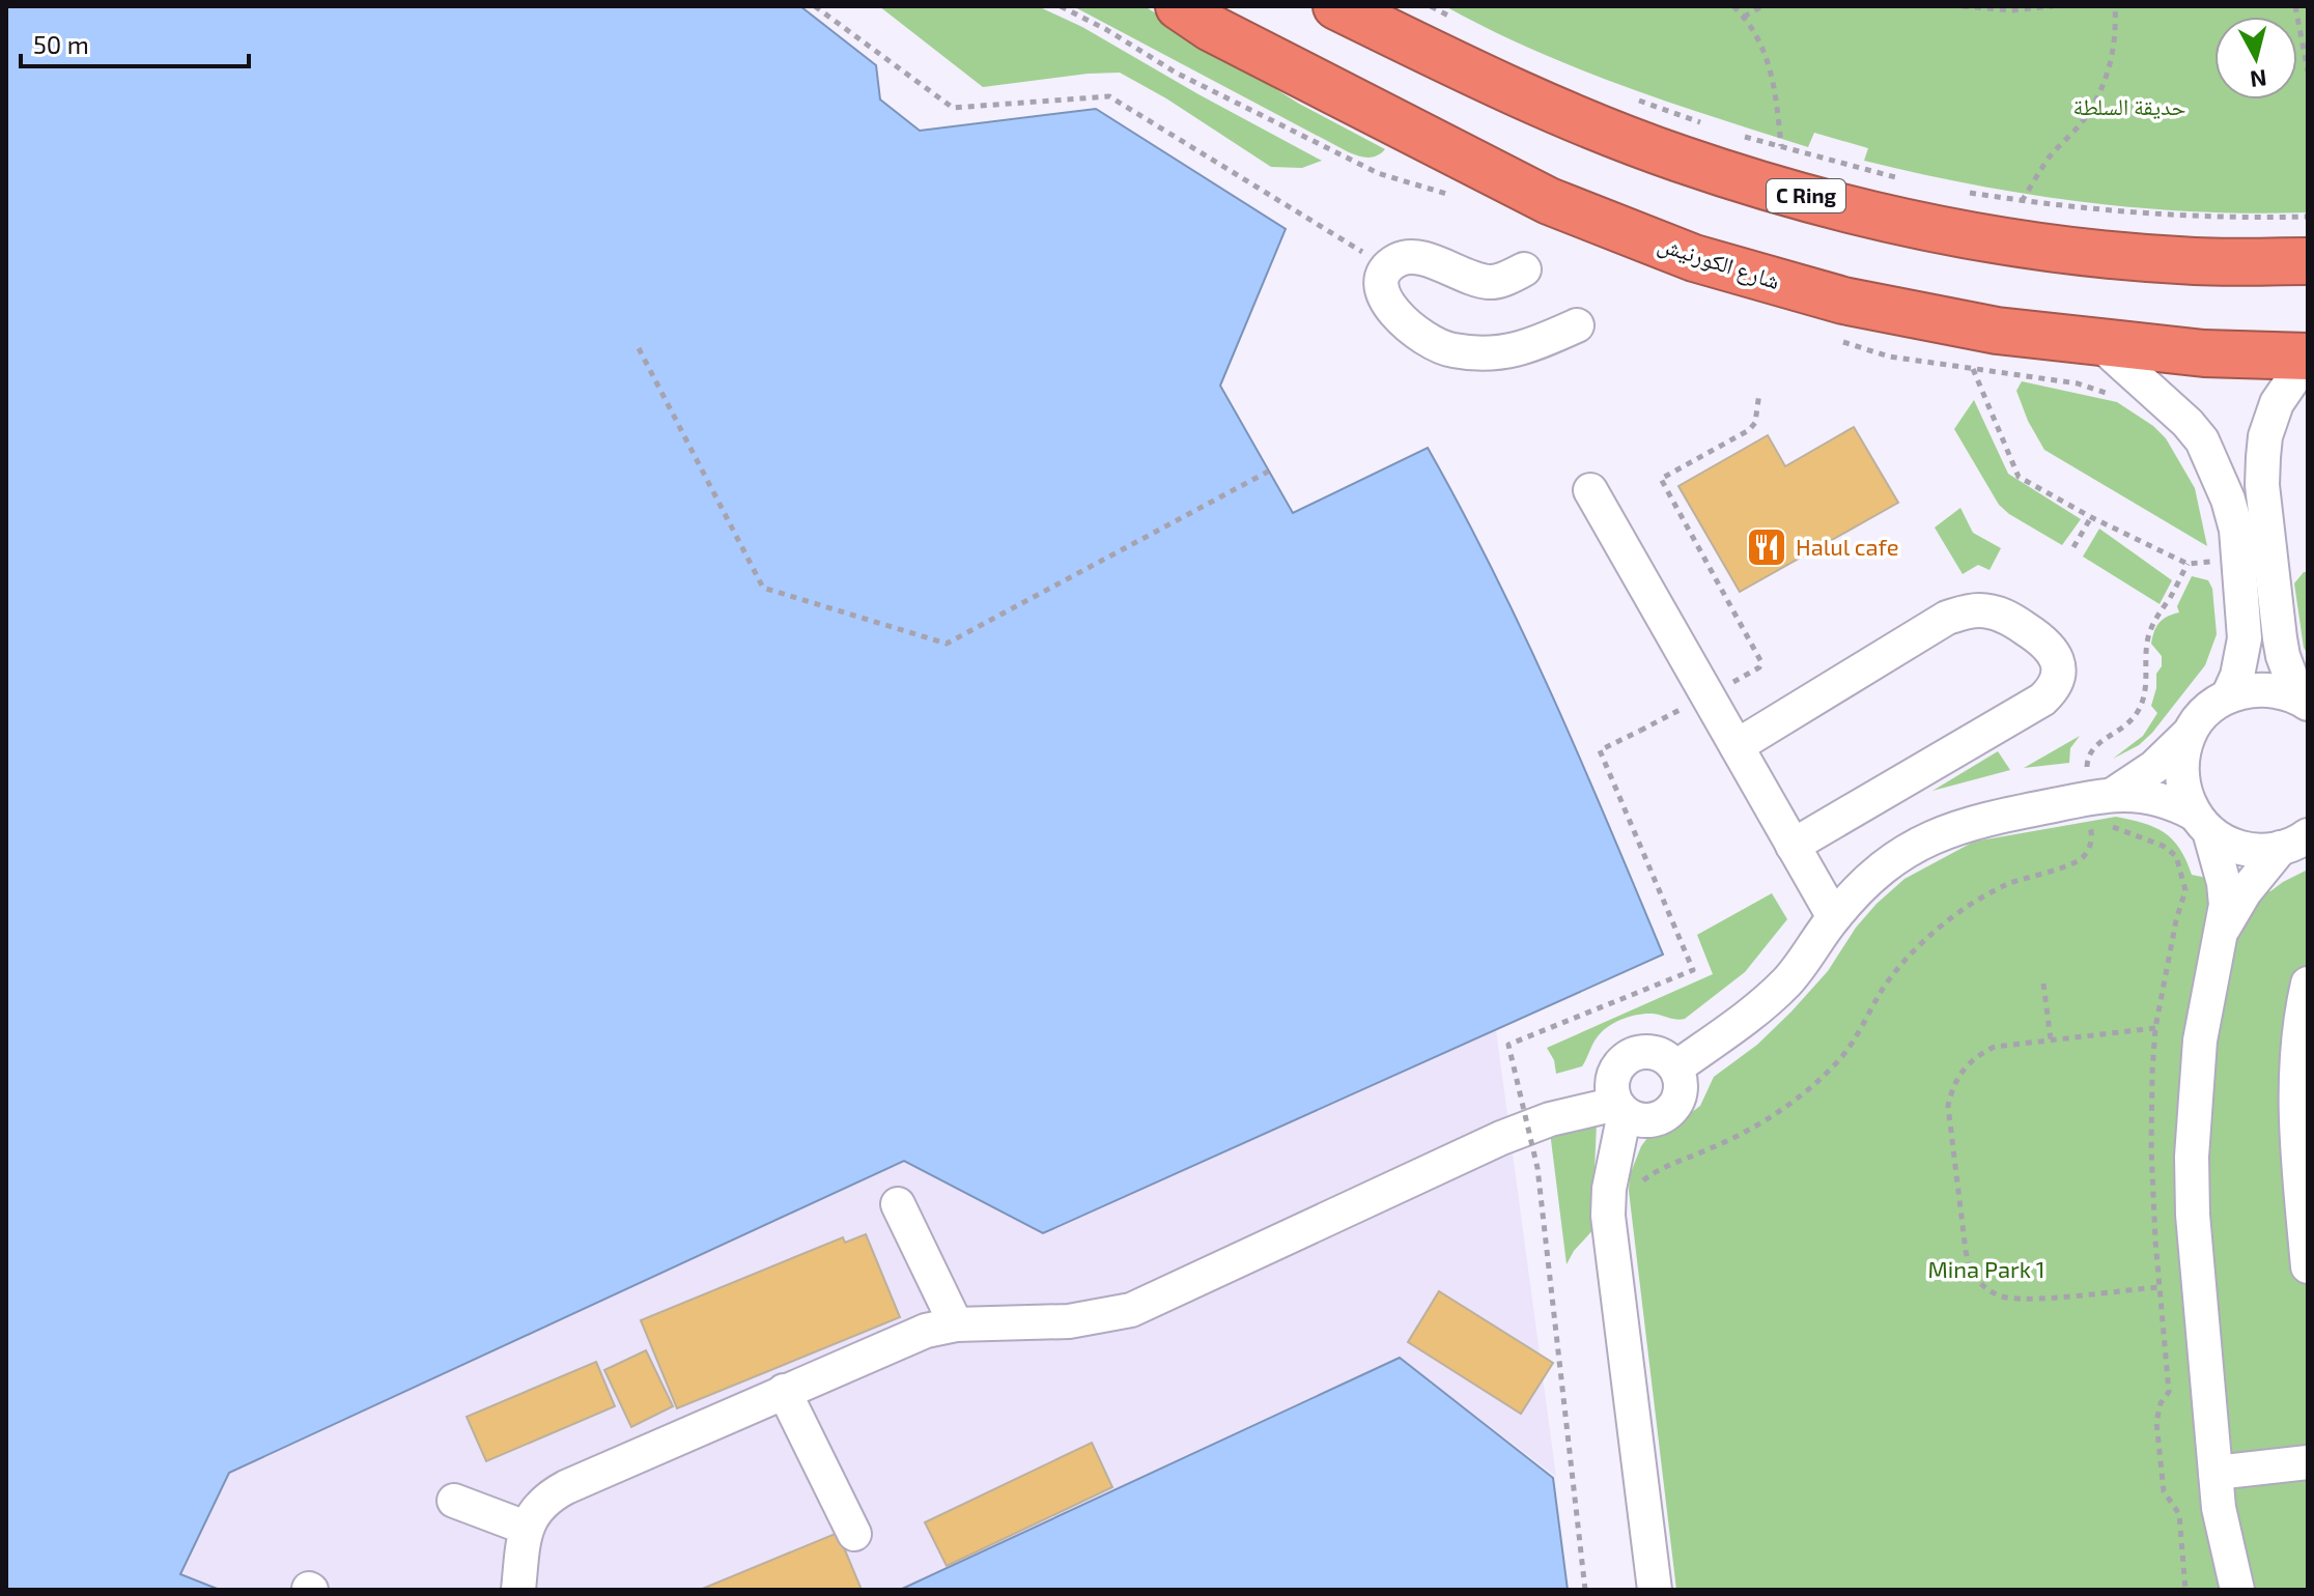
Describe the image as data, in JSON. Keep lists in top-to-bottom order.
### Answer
{
  "streets": {
    "highway": ["C Ring", "شارع الكورنيش"]
  },
  "parks": ["حديقة السلطة", "Mina Park 1"],
  "places": {
    "restaurant": ["Halul cafe"]
  },
  "scale_bar": "50 m",
  "north": "bottom"
}
